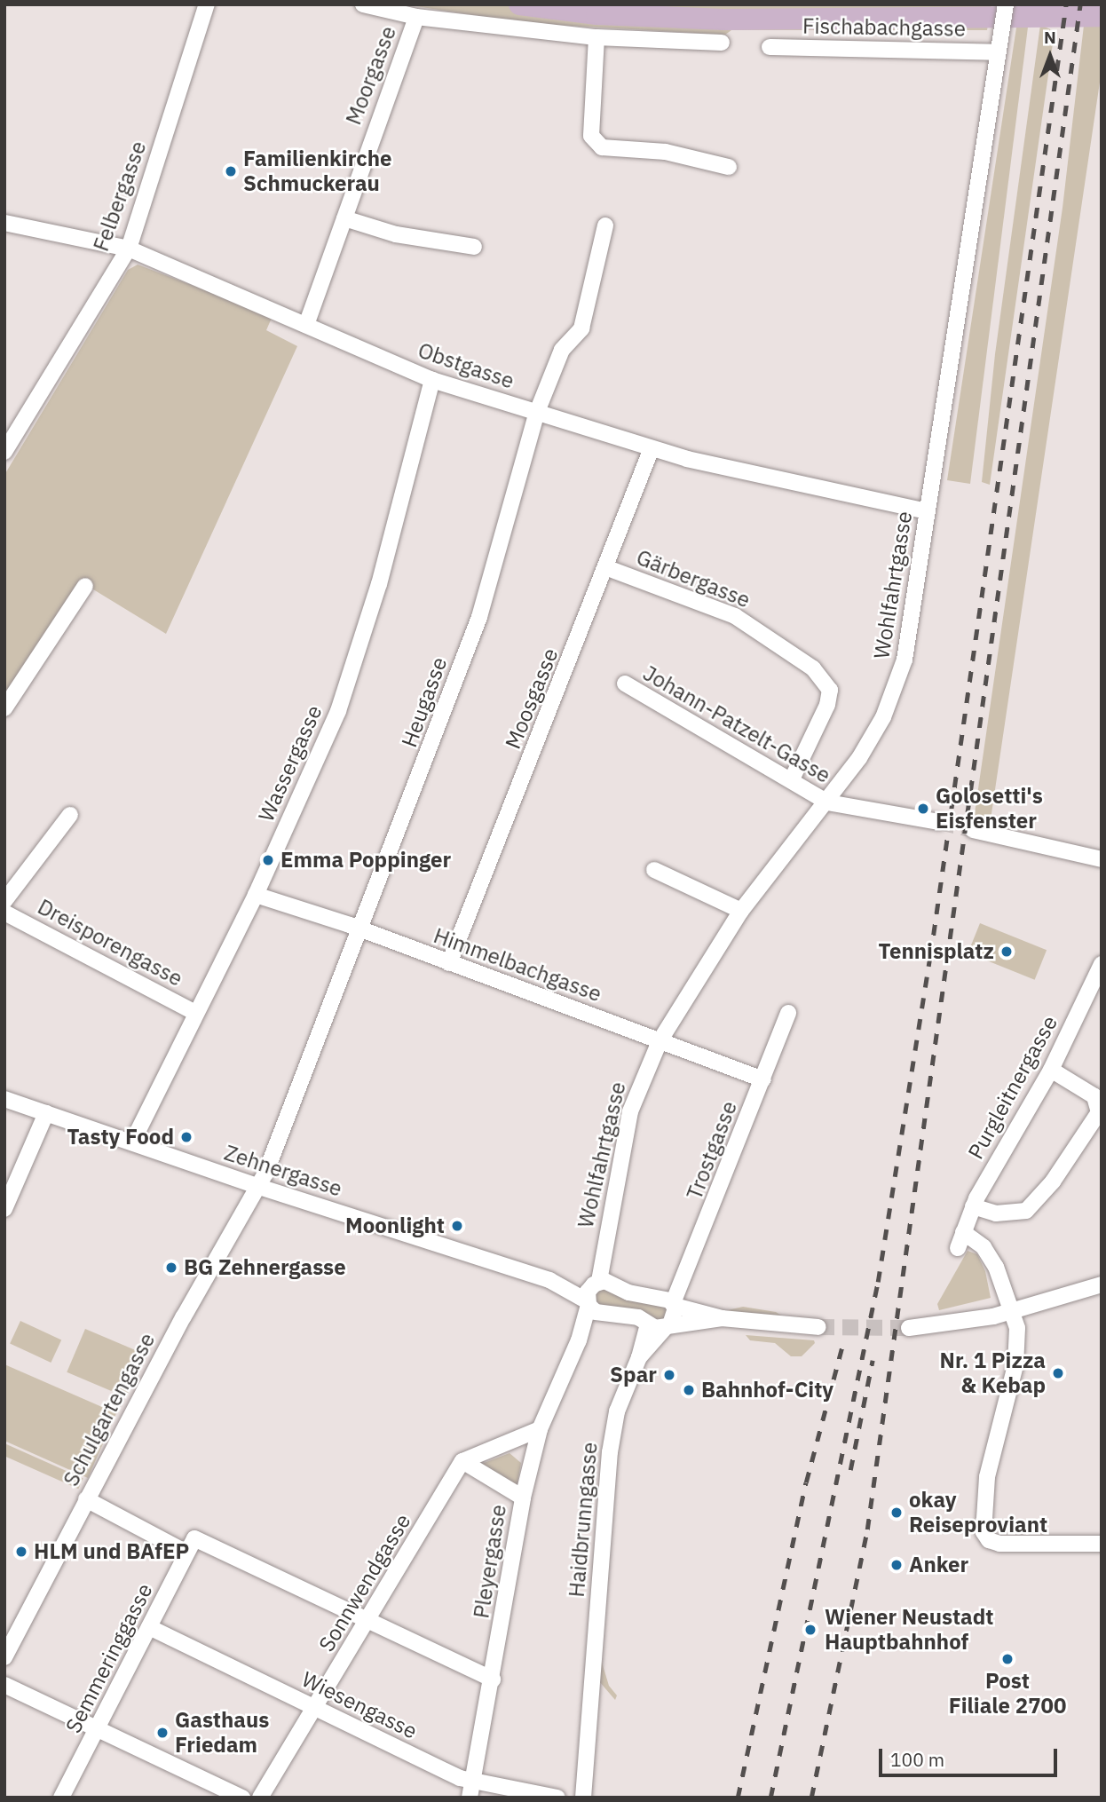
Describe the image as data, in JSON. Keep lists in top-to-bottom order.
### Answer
{
  "streets": {
    "street": [
      "Fischabachgasse",
      "Moorgasse",
      "Felbergasse",
      "Obstgasse",
      "Gärbergasse",
      "Wohlfahrtgasse",
      "Moosgasse",
      "Heugasse",
      "Johann-Patzelt-Gasse",
      "Wassergasse",
      "Dreisporengasse",
      "Himmelbachgasse",
      "Purgleitnergasse",
      "Trostgasse",
      "Zehnergasse",
      "Schulgartengasse",
      "Haidbrunngasse",
      "Pleyergasse",
      "Sonnwendgasse",
      "Semmeringgasse",
      "Wiesengasse"
    ]
  },
  "crossings": [
    ["Fischabachgasse", "Wohlfahrtgasse"],
    ["Moorgasse", "Obstgasse"],
    ["Felbergasse", "Obstgasse"],
    ["Obstgasse", "Wohlfahrtgasse"],
    ["Obstgasse", "Moosgasse"],
    ["Obstgasse", "Heugasse"],
    ["Obstgasse", "Wassergasse"],
    ["Gärbergasse", "Moosgasse"],
    ["Gärbergasse", "Johann-Patzelt-Gasse"],
    ["Wohlfahrtgasse", "Johann-Patzelt-Gasse"],
    ["Wohlfahrtgasse", "Himmelbachgasse"],
    ["Wohlfahrtgasse", "Zehnergasse"],
    ["Wohlfahrtgasse", "Pleyergasse"],
    ["Moosgasse", "Himmelbachgasse"],
    ["Heugasse", "Himmelbachgasse"],
    ["Heugasse", "Zehnergasse"],
    ["Heugasse", "Schulgartengasse"],
    ["Wassergasse", "Dreisporengasse"],
    ["Wassergasse", "Himmelbachgasse"],
    ["Wassergasse", "Zehnergasse"],
    ["Himmelbachgasse", "Trostgasse"],
    ["Trostgasse", "Zehnergasse"],
    ["Trostgasse", "Haidbrunngasse"],
    ["Zehnergasse", "Schulgartengasse"],
    ["Zehnergasse", "Pleyergasse"],
    ["Pleyergasse", "Wiesengasse"],
    ["Sonnwendgasse", "Semmeringgasse"],
    ["Sonnwendgasse", "Wiesengasse"],
    ["Semmeringgasse", "Wiesengasse"]
  ],
  "places": [
    "Familienkirche Schmuckerau",
    "Golosetti's Eisfenster",
    "Emma Poppinger",
    "Tennisplatz",
    "Tasty Food",
    "Moonlight",
    "BG Zehnergasse",
    "Nr. 1 Pizza & Kebap",
    "Spar",
    "Bahnhof-City",
    "okay Reiseproviant",
    "HLM und BAfEP",
    "Anker",
    "Wiener Neustadt Hauptbahnhof",
    "Post Filiale 2700",
    "Gasthaus Friedam"
  ],
  "scale_bar": "100 m",
  "north": "top"
}
